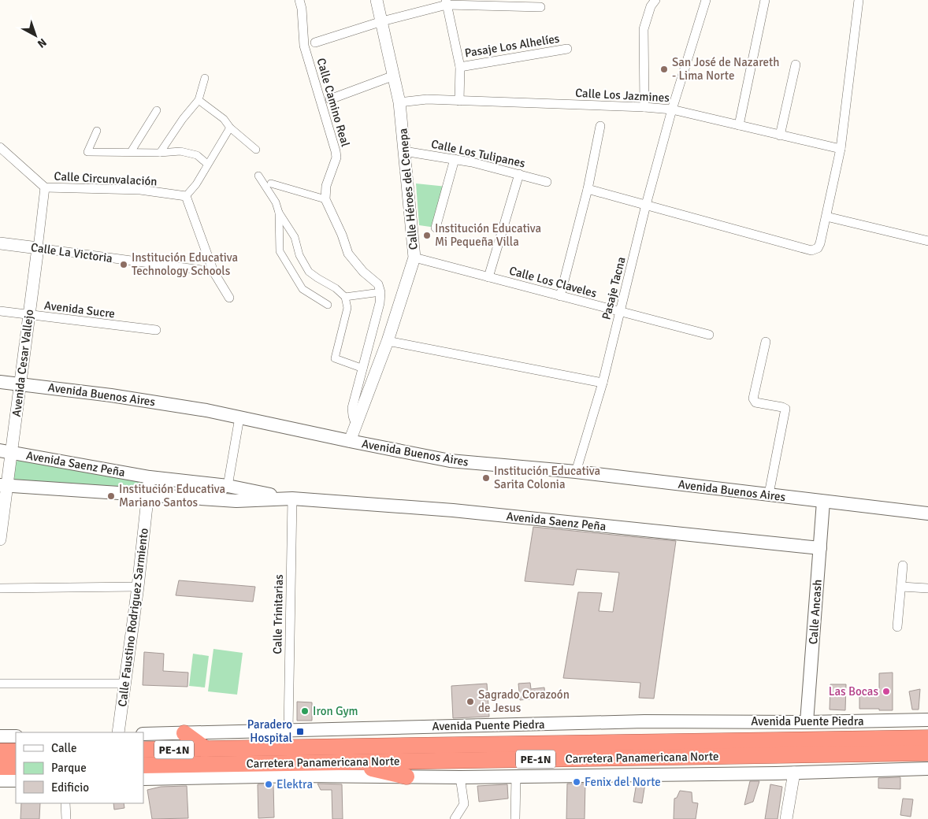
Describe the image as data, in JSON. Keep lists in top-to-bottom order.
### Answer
{
  "streets": {
    "highway": ["PE-1N", "Carretera Panamericana Norte"],
    "main road": [
      "Avenida Buenos Aires",
      "Avenida Saenz Peña",
      "Calle Ancash",
      "Avenida Puente Piedra"
    ],
    "street": [
      "Pasaje Los Alhelíes",
      "Calle Los Jazmines",
      "Calle Camino Real",
      "Calle Los Tulipanes",
      "Calle Circunvalación",
      "Calle Héroes del Cenepa",
      "Calle La Victoria",
      "Calle Los Claveles",
      "Pasaje Tacna",
      "Avenida Sucre",
      "Avenida Cesar Vallejo",
      "Calle Trinitarias",
      "Calle Faustino Rodriguez Sarmiento"
    ]
  },
  "crossings": [
    ["Calle Los Jazmines", "Calle Héroes del Cenepa"],
    ["Calle Los Jazmines", "Pasaje Tacna"],
    ["Calle Los Tulipanes", "Calle Héroes del Cenepa"],
    ["Calle Circunvalación", "Avenida Cesar Vallejo"],
    ["Calle Héroes del Cenepa", "Calle Los Claveles"],
    ["Calle Héroes del Cenepa", "Avenida Buenos Aires"],
    ["Calle La Victoria", "Avenida Cesar Vallejo"],
    ["Calle Los Claveles", "Pasaje Tacna"],
    ["Pasaje Tacna", "Avenida Buenos Aires"],
    ["Avenida Sucre", "Avenida Cesar Vallejo"],
    ["Avenida Cesar Vallejo", "Avenida Buenos Aires"],
    ["Avenida Cesar Vallejo", "Avenida Saenz Peña"],
    ["Avenida Buenos Aires", "Calle Ancash"],
    ["Avenida Saenz Peña", "Calle Ancash"],
    ["Avenida Saenz Peña", "Calle Trinitarias"],
    ["Avenida Saenz Peña", "Calle Faustino Rodriguez Sarmiento"],
    ["Calle Ancash", "Avenida Puente Piedra"],
    ["Calle Trinitarias", "Avenida Puente Piedra"]
  ],
  "places": {
    "other": [
      "San José de Nazareth - Lima Norte",
      "Institución Educativa Mi Pequeña Villa",
      "Institución Educativa Technology Schools",
      "Institución Educativa Sarita Colonia",
      "Institución Educativa Mariano Santos",
      "Las Bocas",
      "Sagrado Corazoón de Jesus",
      "Iron Gym",
      "Fenix del Norte",
      "Elektra"
    ],
    "transit": ["Paradero Hospital"]
  },
  "legend": ["Calle", "Parque", "Edificio"],
  "north": "bottom right"
}
